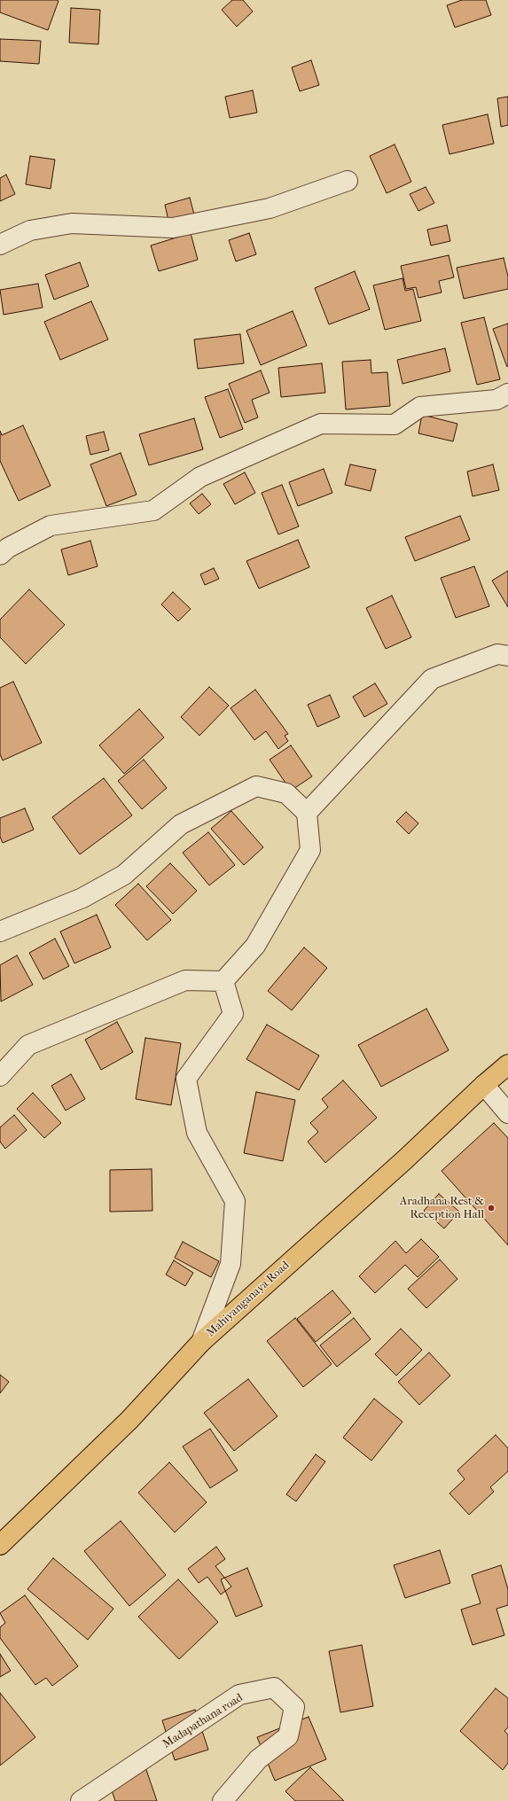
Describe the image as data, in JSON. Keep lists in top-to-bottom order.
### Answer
{
  "streets": {
    "main road": ["Mahiyanganaya Road"],
    "street": ["Madapathana road"]
  },
  "places": ["Aradhana Rest & Reception Hall"]
}
